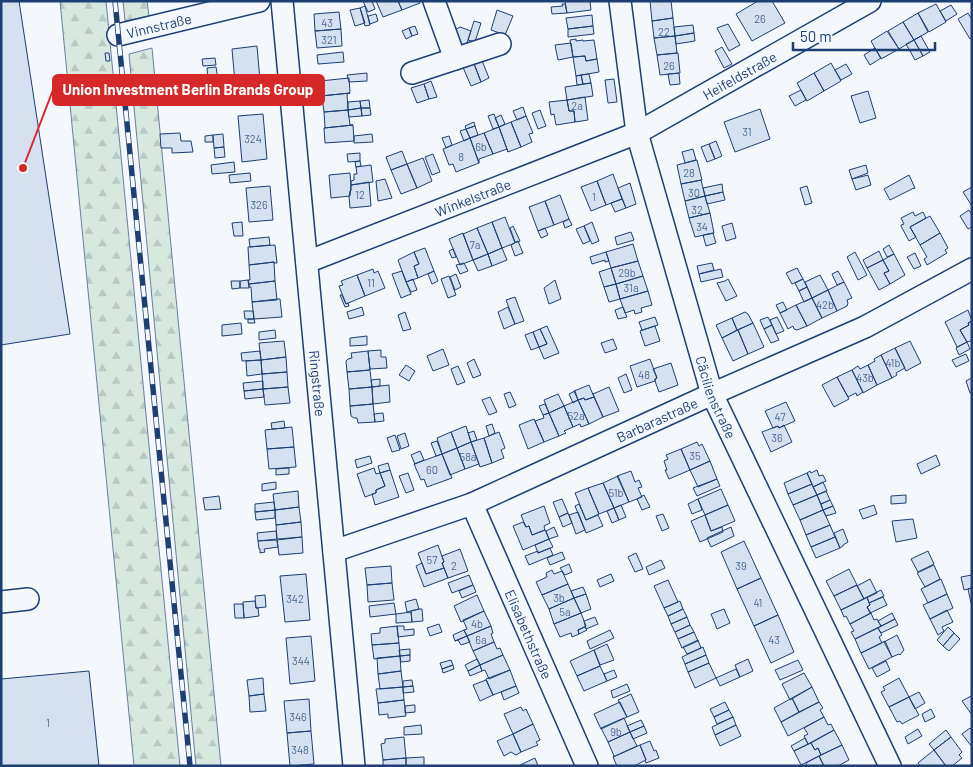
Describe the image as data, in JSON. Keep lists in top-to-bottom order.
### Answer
{
  "streets": {
    "street": [
      "Vinnstraße",
      "Heifeldstraße",
      "Winkelstraße",
      "Ringstraße",
      "Cäcilienstraße",
      "Barbarastraße",
      "Elisabethstraße"
    ]
  },
  "crossings": [
    ["Heifeldstraße", "Winkelstraße"],
    ["Heifeldstraße", "Cäcilienstraße"],
    ["Winkelstraße", "Ringstraße"],
    ["Winkelstraße", "Cäcilienstraße"],
    ["Ringstraße", "Barbarastraße"],
    ["Cäcilienstraße", "Barbarastraße"],
    ["Barbarastraße", "Elisabethstraße"]
  ],
  "places": ["Union Investment Berlin Brands Group"],
  "house_numbers": [
    "26",
    "43",
    "22",
    "321",
    "26",
    "2a",
    "31",
    "324",
    "6b",
    "8",
    "28",
    "30",
    "12",
    "1",
    "326",
    "32",
    "34",
    "7a",
    "29b",
    "11",
    "31a",
    "42b",
    "41b",
    "48",
    "43b",
    "52a",
    "47",
    "36",
    "35",
    "58a",
    "60",
    "51b",
    "57",
    "2",
    "39",
    "3b",
    "342",
    "41",
    "5a",
    "4b",
    "6a",
    "43",
    "344",
    "346",
    "1",
    "9b",
    "348"
  ],
  "scale_bar": "50 m"
}
